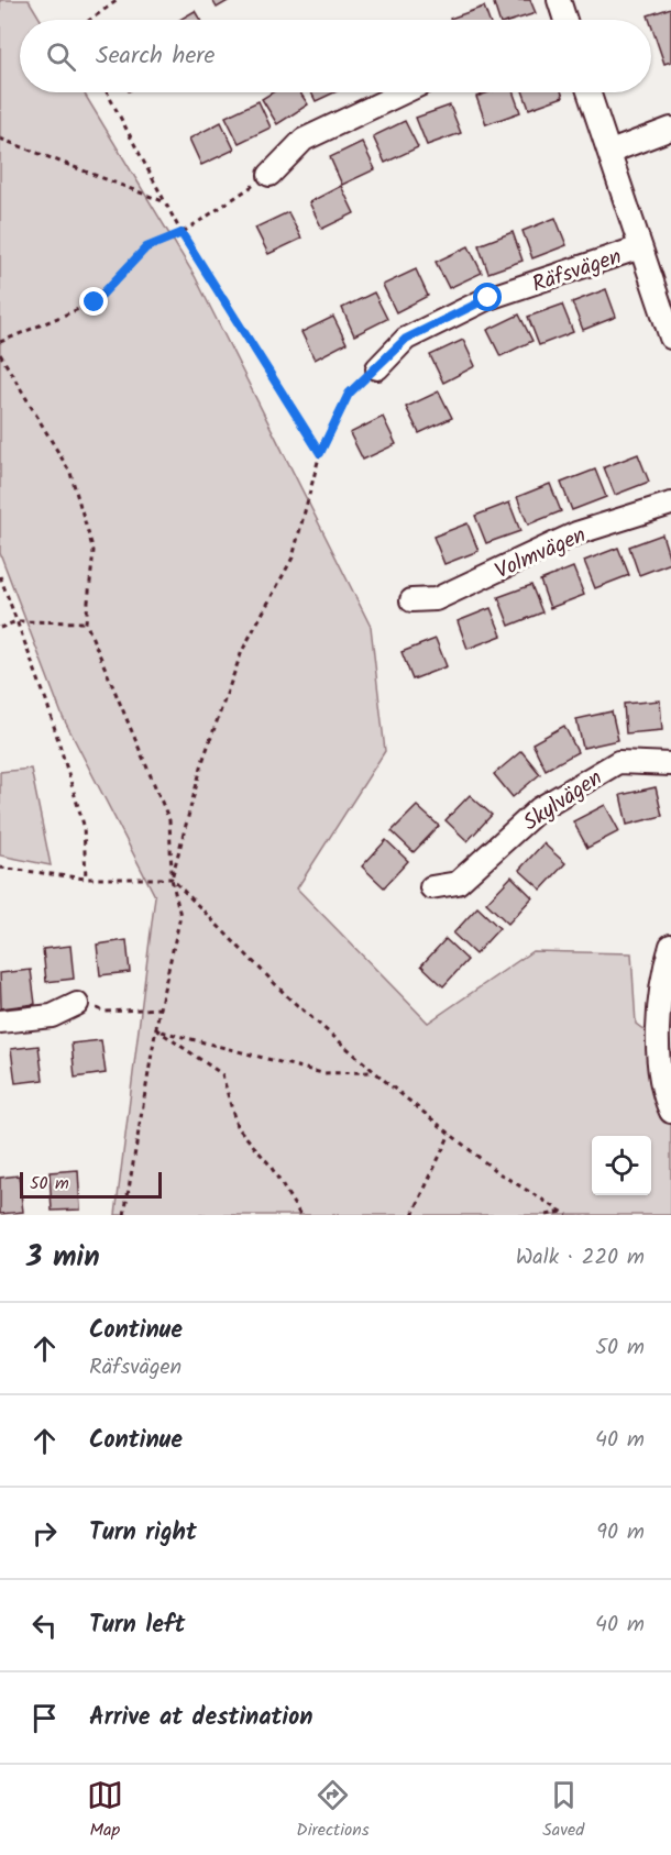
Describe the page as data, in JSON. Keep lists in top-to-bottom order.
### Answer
{
  "streets": {
    "street": ["Räfsvägen", "Volmvägen", "Skylvägen"]
  },
  "scale_bar": "50 m",
  "page": {
    "search": "Search here",
    "scale": "50 m",
    "heading": ["3 min", "Walk · 220 m"],
    "list": [
      ["Continue", "Räfsvägen", "50 m"],
      ["Continue", "40 m"],
      ["Turn right", "90 m"],
      ["Turn left", "40 m"],
      "Arrive at destination"
    ],
    "nav": ["Map", "Directions", "Saved"]
  }
}
